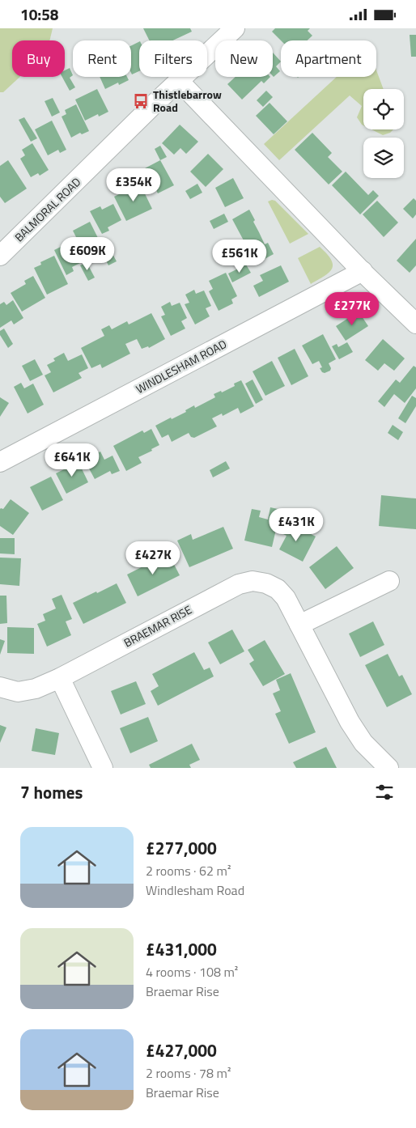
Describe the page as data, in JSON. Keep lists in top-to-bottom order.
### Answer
{
  "streets": {
    "street": ["BALMORAL ROAD", "WINDLESHAM ROAD", "BRAEMAR RISE"]
  },
  "places": {
    "bus stop": ["Thistlebarrow Road"]
  },
  "page": {
    "status": "10:58",
    "chip": [
      "Buy",
      "Rent",
      "Filters",
      "New",
      "Apartment"
    ],
    "price": [
      "£354K",
      "£609K",
      "£561K",
      "£277K",
      "£641K",
      "£431K",
      "£427K"
    ],
    "heading": "7 homes",
    "list": [
      {
        "name": "£277,000",
        "note": "2 rooms · 62 m² · Windlesham Road"
      },
      {
        "name": "£431,000",
        "note": "4 rooms · 108 m² · Braemar Rise"
      },
      {
        "name": "£427,000",
        "note": "2 rooms · 78 m² · Braemar Rise"
      }
    ]
  }
}
